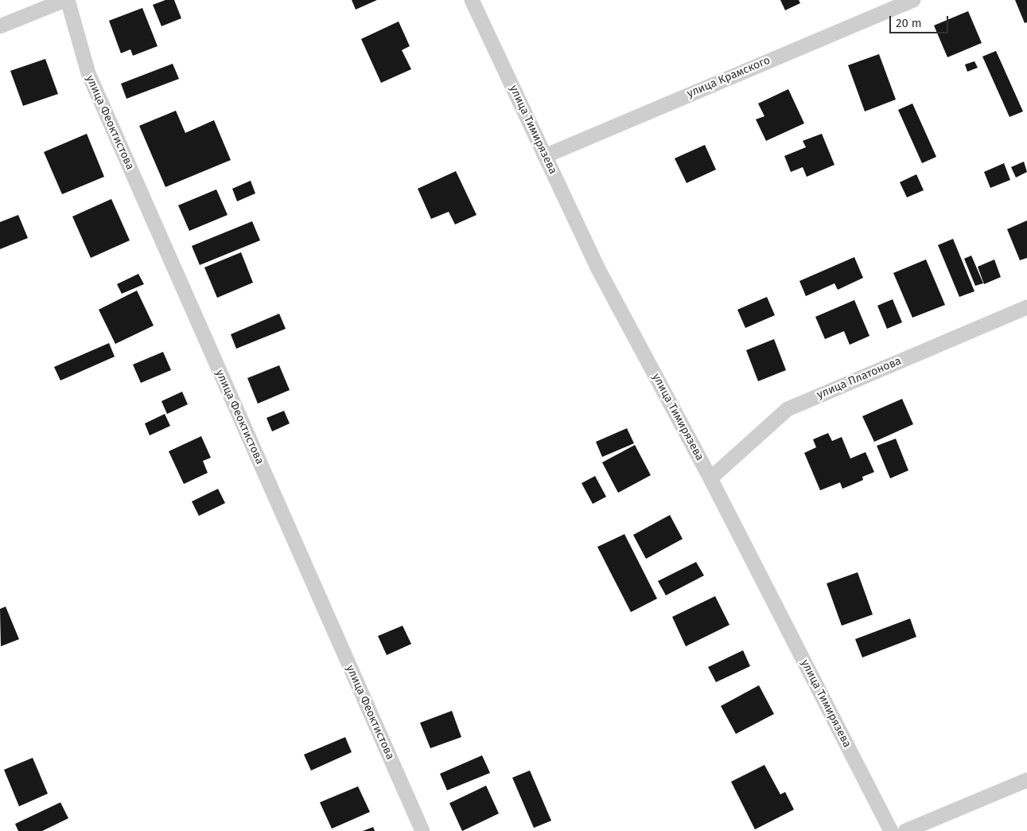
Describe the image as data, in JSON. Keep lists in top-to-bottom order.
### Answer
{
  "streets": {
    "street": [
      "улица Крамского",
      "улица Феоктистова",
      "улица Тимирязева",
      "улица Платонова"
    ]
  },
  "crossings": [
    ["улица Крамского", "улица Тимирязева"],
    ["улица Тимирязева", "улица Платонова"]
  ],
  "scale_bar": "20 m"
}
